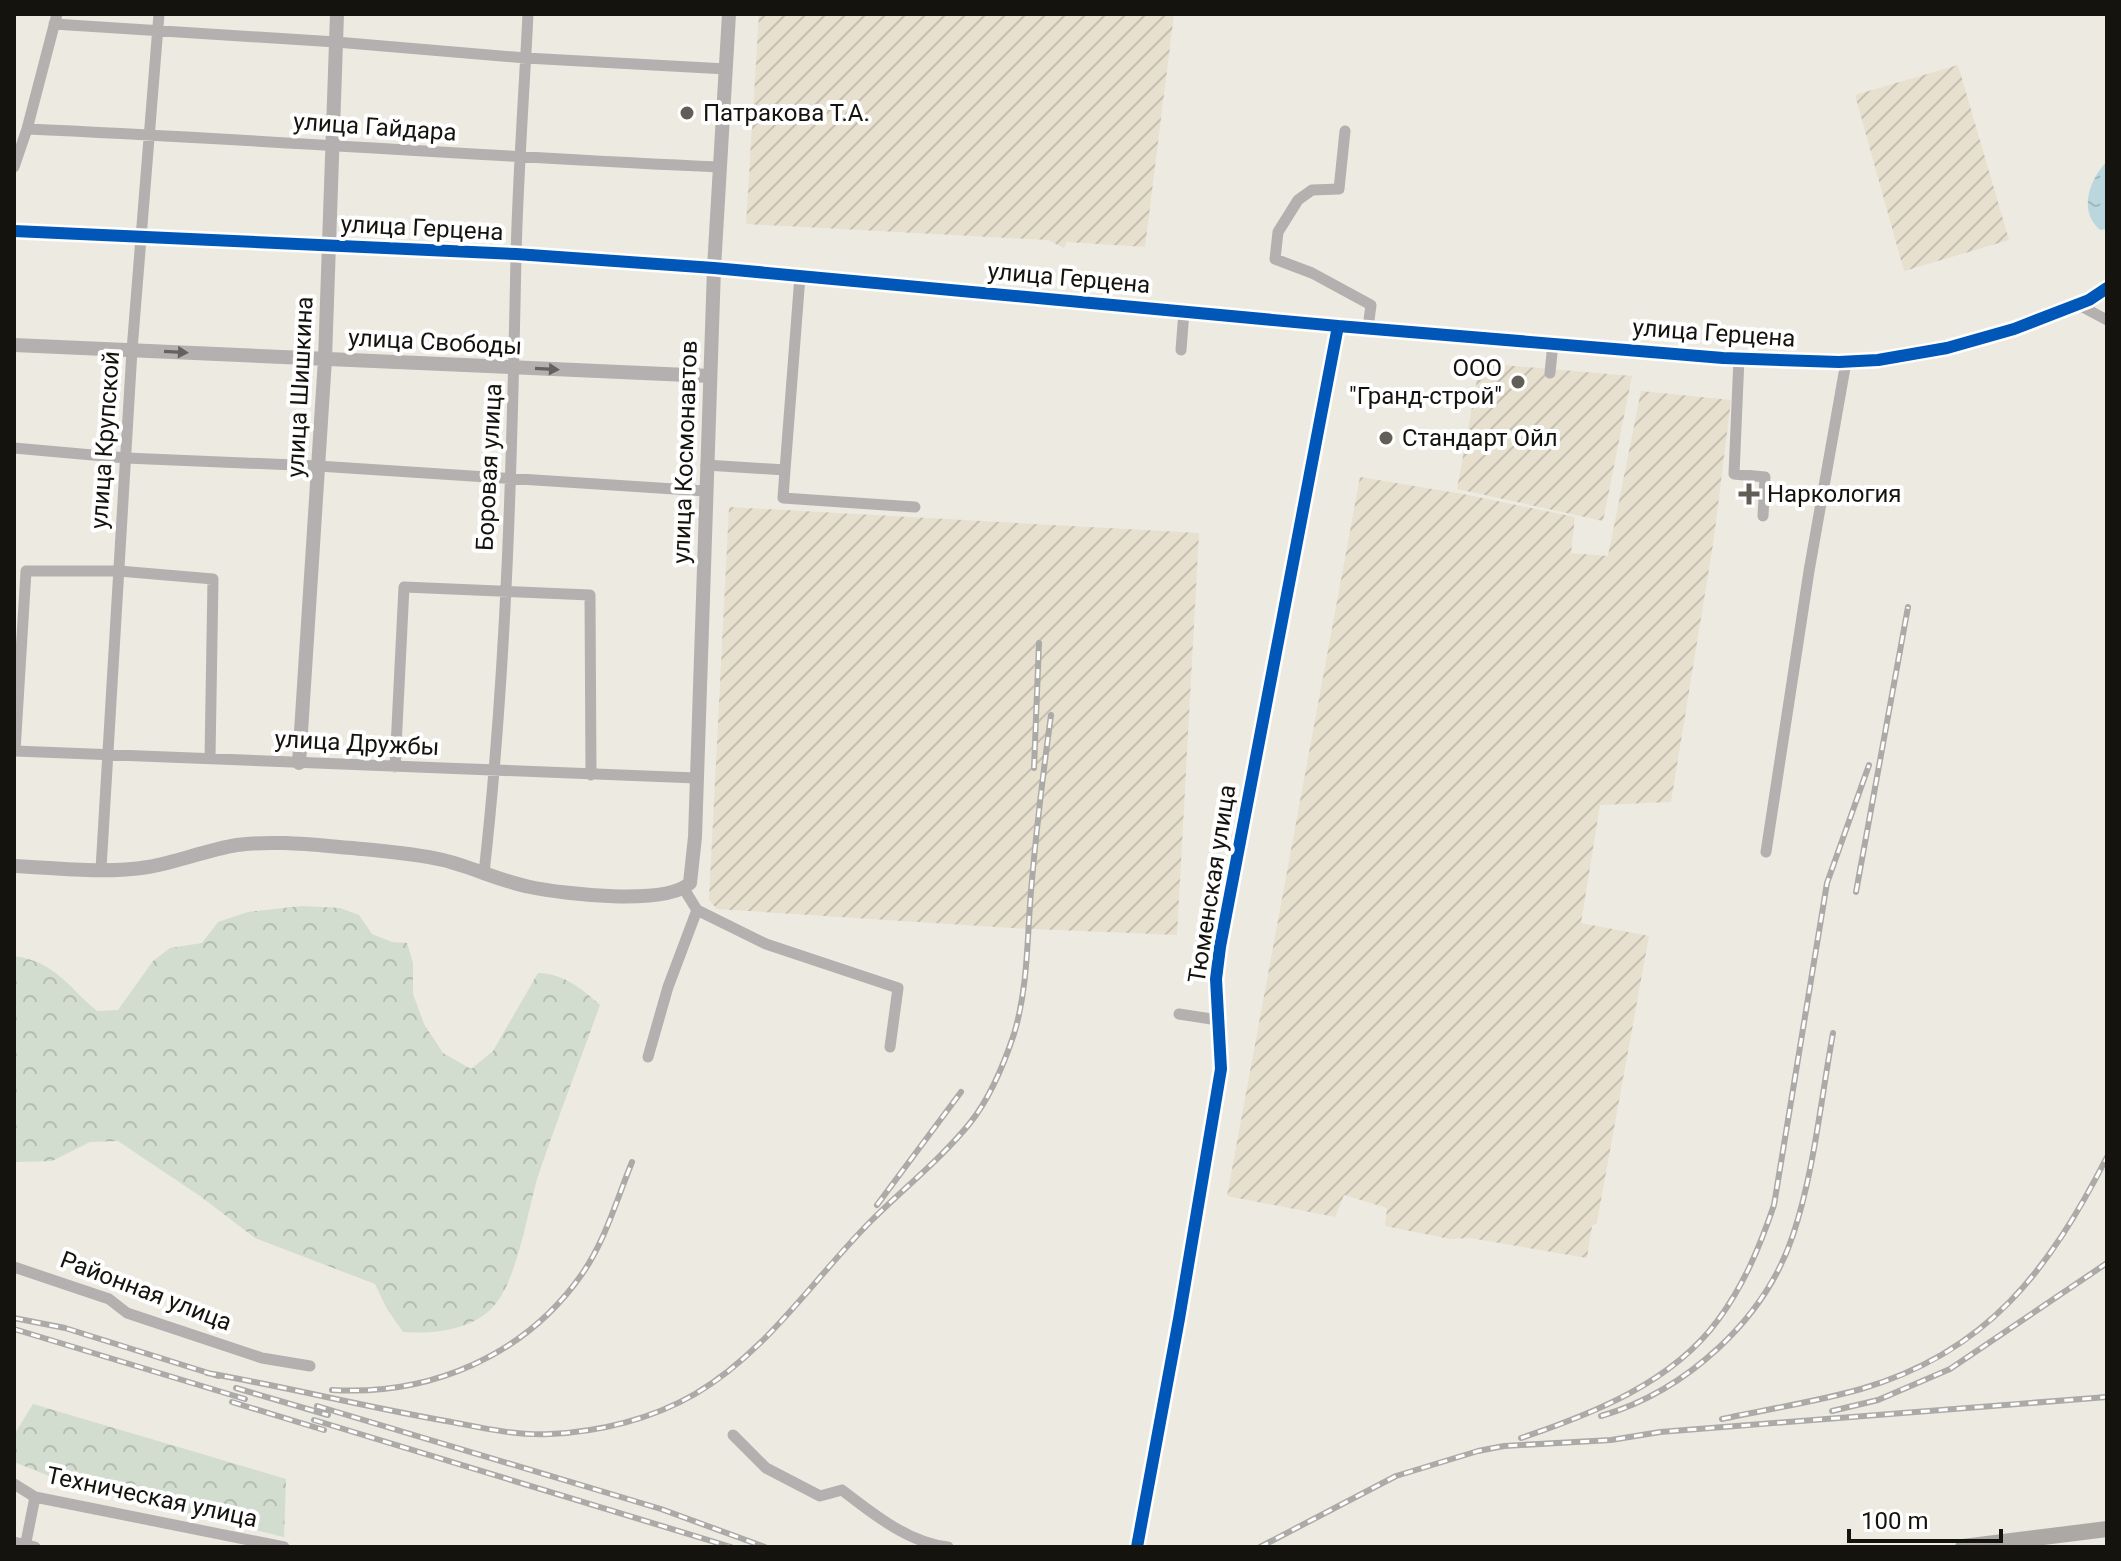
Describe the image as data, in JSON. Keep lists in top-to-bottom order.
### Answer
{
  "streets": {
    "street": [
      "улица Гайдара",
      "улица Герцена",
      "улица Свободы",
      "улица Шишкина",
      "улица Крупской",
      "улица Космонавтов",
      "Боровая улица",
      "улица Дружбы",
      "Тюменская улица",
      "Районная улица",
      "Техническая улица"
    ]
  },
  "crossings": [
    ["улица Гайдара", "улица Шишкина"],
    ["улица Гайдара", "улица Крупской"],
    ["улица Гайдара", "улица Космонавтов"],
    ["улица Гайдара", "Боровая улица"],
    ["улица Герцена", "улица Шишкина"],
    ["улица Герцена", "улица Крупской"],
    ["улица Герцена", "улица Космонавтов"],
    ["улица Герцена", "Боровая улица"],
    ["улица Герцена", "Тюменская улица"],
    ["улица Свободы", "улица Шишкина"],
    ["улица Свободы", "улица Крупской"],
    ["улица Свободы", "улица Космонавтов"],
    ["улица Свободы", "Боровая улица"],
    ["улица Шишкина", "улица Дружбы"],
    ["улица Крупской", "улица Дружбы"],
    ["улица Космонавтов", "улица Дружбы"],
    ["Боровая улица", "улица Дружбы"]
  ],
  "places": {
    "other": ["Патракова Т.А.", "ООО \"Гранд-строй\"", "Стандарт Ойл"],
    "health": ["Наркология"]
  },
  "scale_bar": "100 m"
}
